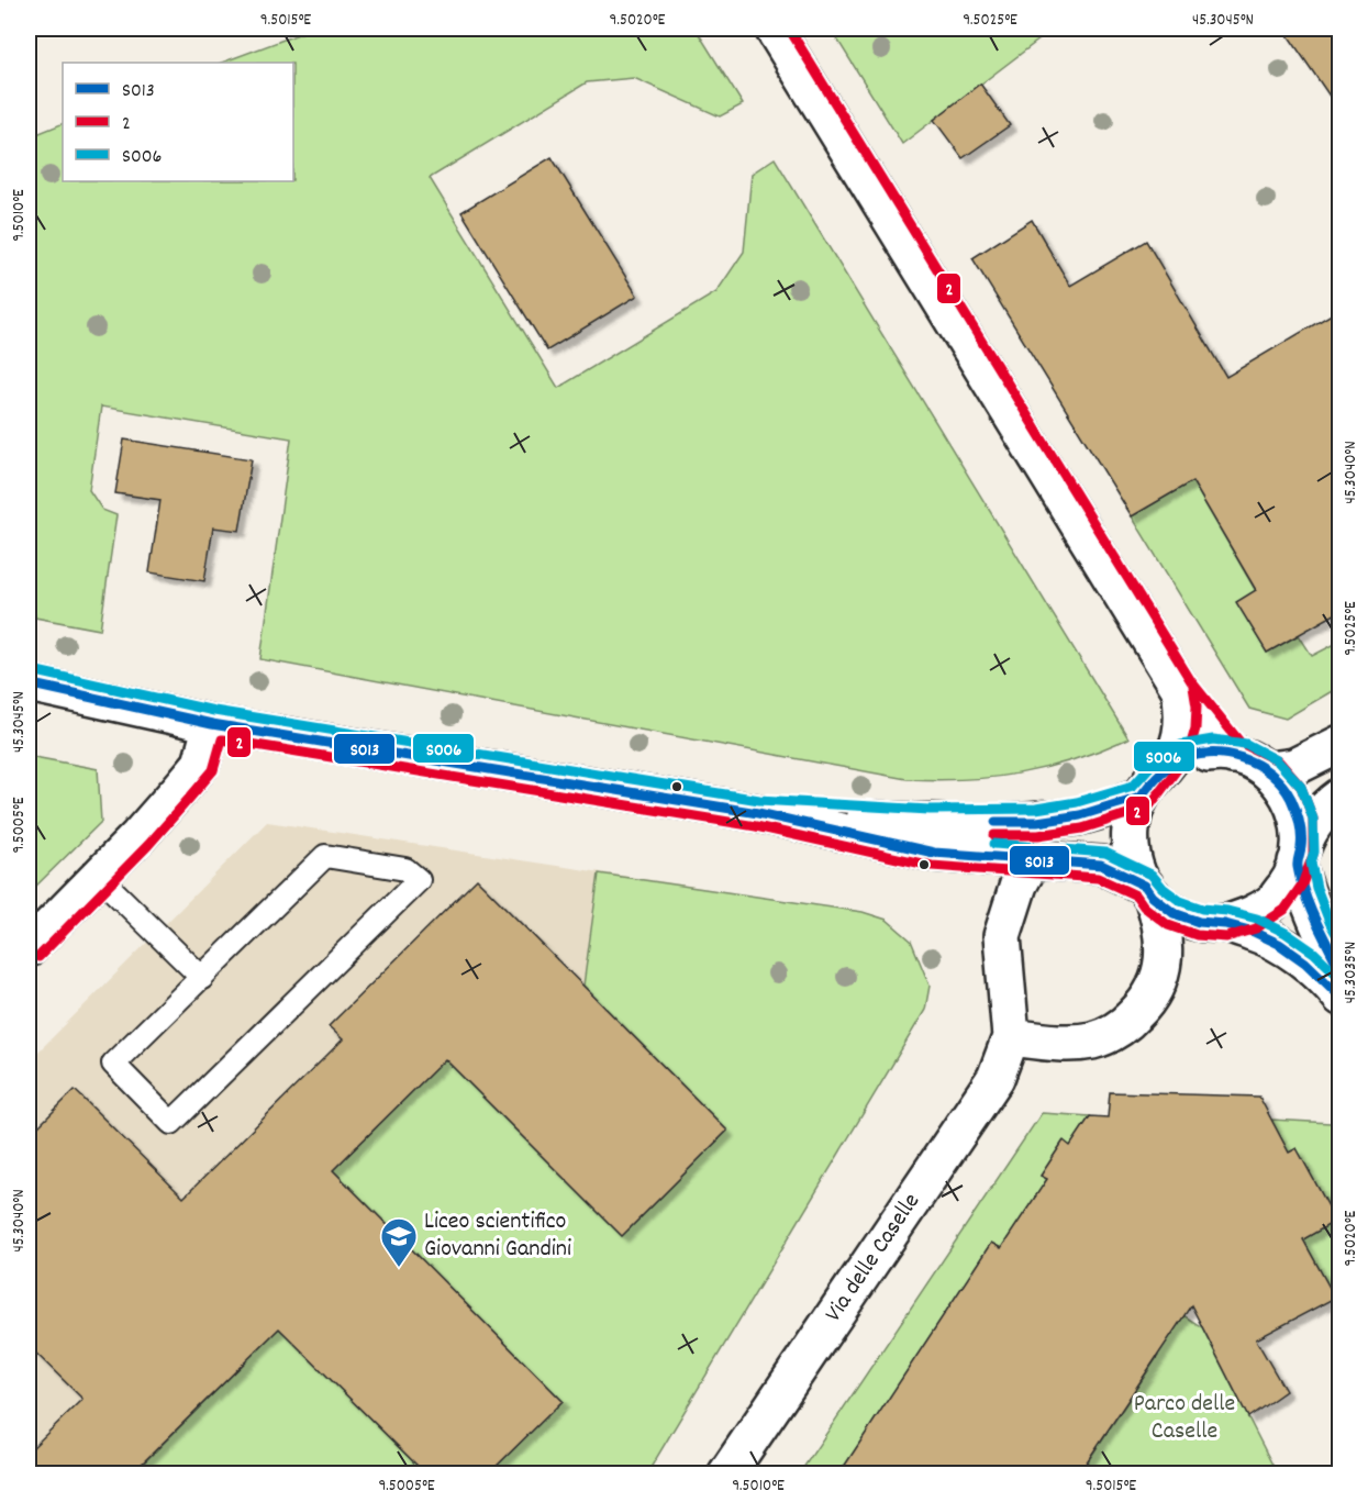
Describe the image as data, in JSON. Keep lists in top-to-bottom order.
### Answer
{
  "streets": {
    "street": ["Via delle Caselle"]
  },
  "parks": ["Parco delle Caselle"],
  "places": {
    "school or university": ["Liceo scientifico Giovanni Gandini"]
  },
  "lines": ["transit line 2", "transit line S006", "transit line S013"],
  "legend": ["S013", "2", "S006"],
  "coordinates": [
    "9.5015°E",
    "9.5020°E",
    "9.5025°E",
    "45.3045°N",
    "9.5010°E",
    "45.3040°N",
    "9.5005°E",
    "45.3035°N"
  ]
}
